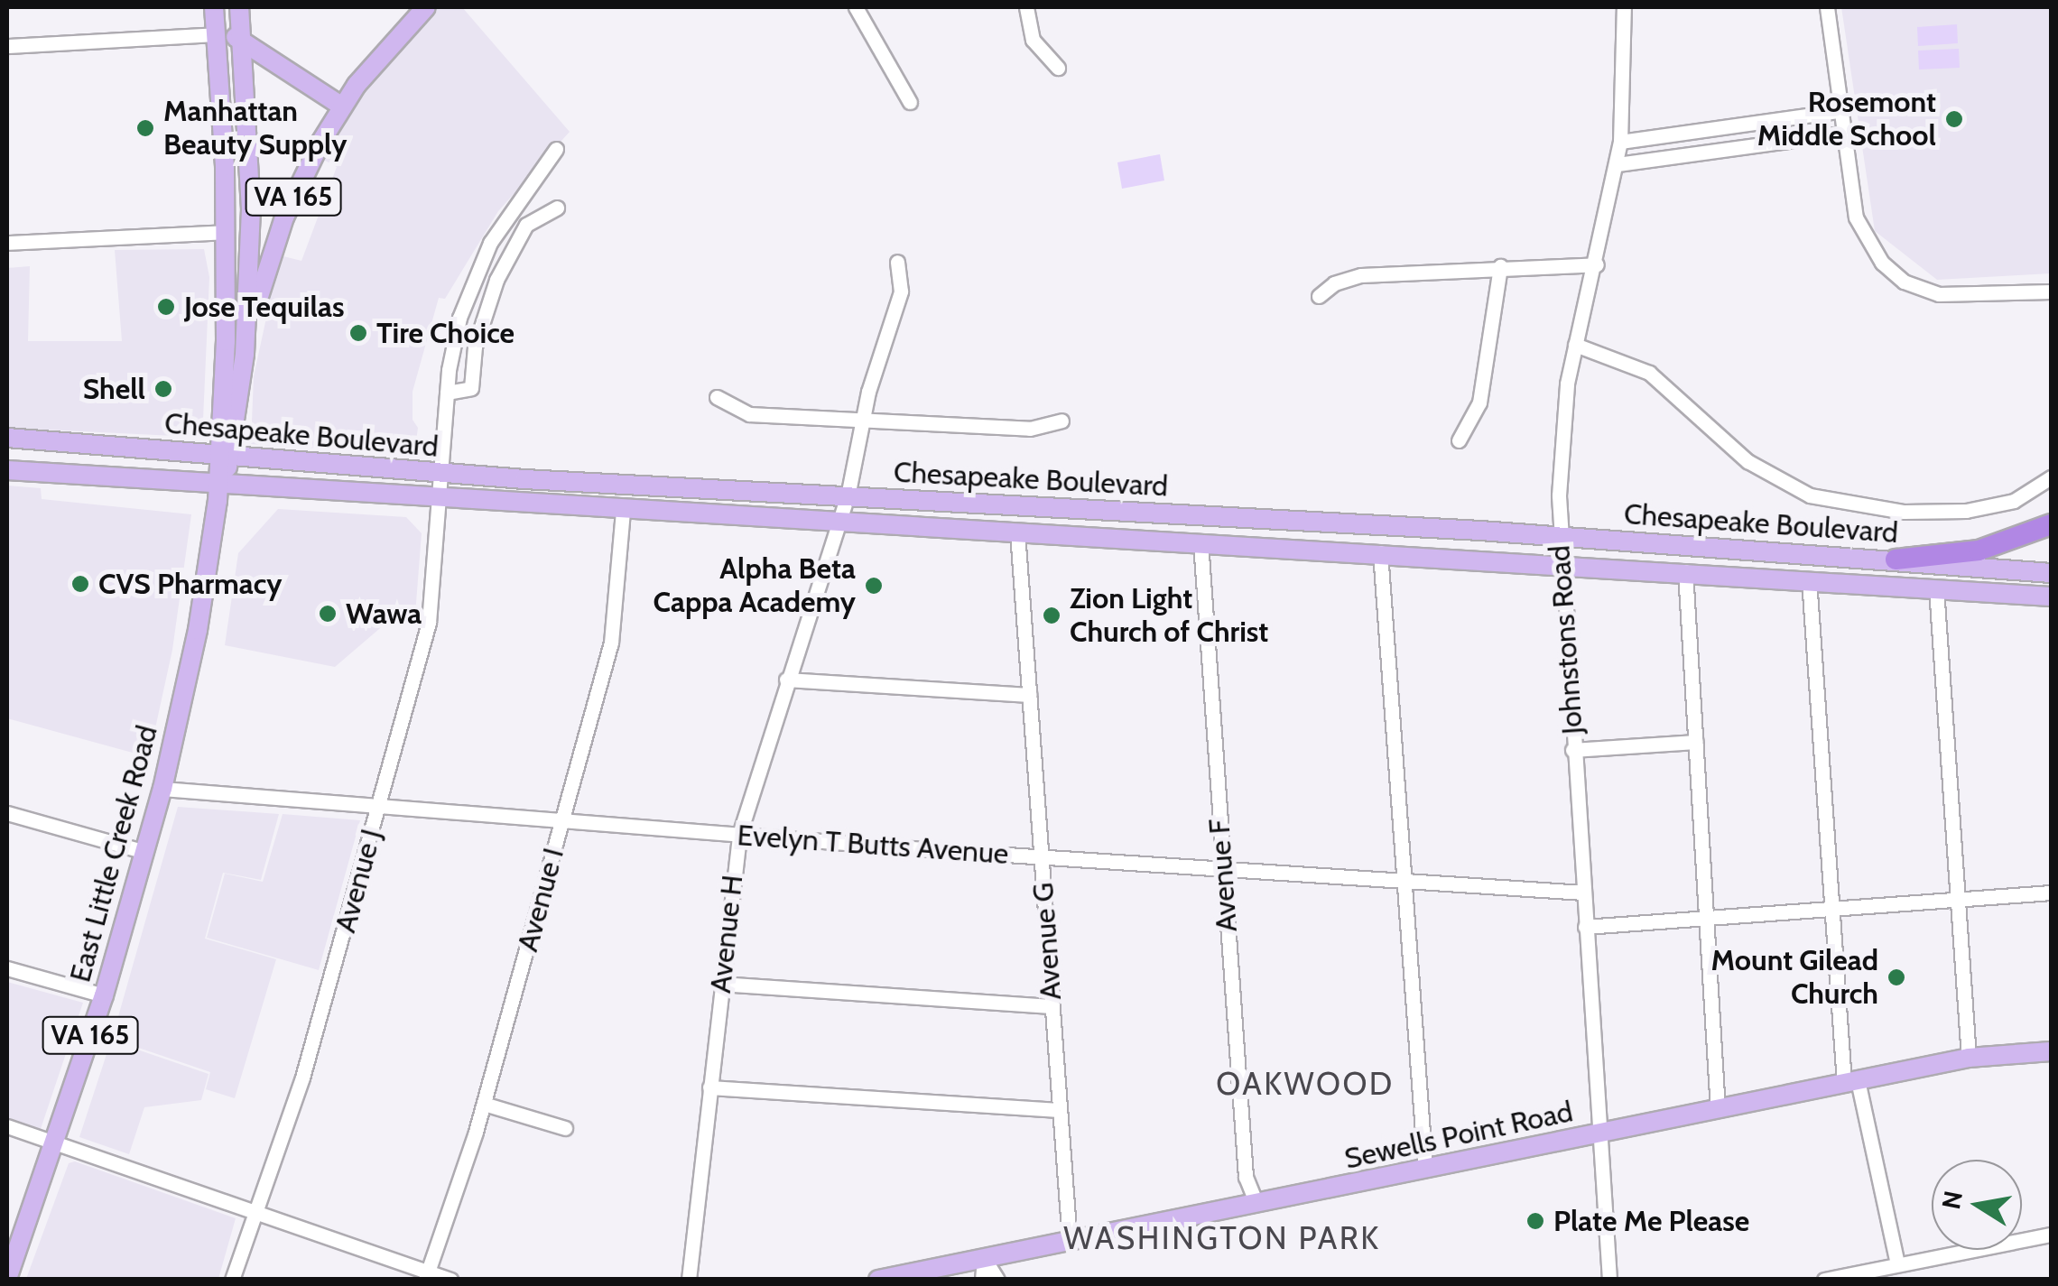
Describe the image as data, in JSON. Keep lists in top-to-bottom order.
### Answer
{
  "streets": {
    "main road": [
      "VA 165",
      "Chesapeake Boulevard",
      "East Little Creek Road",
      "Sewells Point Road"
    ],
    "street": [
      "Johnstons Road",
      "Evelyn T Butts Avenue",
      "Avenue F",
      "Avenue J",
      "Avenue I",
      "Avenue H",
      "Avenue G"
    ]
  },
  "crossings": [
    ["VA 165", "East Little Creek Road"],
    ["Chesapeake Boulevard", "Johnstons Road"],
    ["Chesapeake Boulevard", "East Little Creek Road"],
    ["Chesapeake Boulevard", "Avenue F"],
    ["Chesapeake Boulevard", "Avenue J"],
    ["Chesapeake Boulevard", "Avenue I"],
    ["Chesapeake Boulevard", "Avenue H"],
    ["Chesapeake Boulevard", "Avenue G"],
    ["Johnstons Road", "Evelyn T Butts Avenue"],
    ["Johnstons Road", "Sewells Point Road"],
    ["Evelyn T Butts Avenue", "East Little Creek Road"],
    ["Evelyn T Butts Avenue", "Avenue F"],
    ["Evelyn T Butts Avenue", "Avenue J"],
    ["Evelyn T Butts Avenue", "Avenue I"],
    ["Evelyn T Butts Avenue", "Avenue H"],
    ["Evelyn T Butts Avenue", "Avenue G"],
    ["Avenue F", "Sewells Point Road"],
    ["Avenue G", "Sewells Point Road"]
  ],
  "districts": ["OAKWOOD", "WASHINGTON PARK"],
  "places": [
    "Rosemont Middle School",
    "Manhattan Beauty Supply",
    "Jose Tequilas",
    "Tire Choice",
    "Shell",
    "CVS Pharmacy",
    "Alpha Beta Cappa Academy",
    "Wawa",
    "Zion Light Church of Christ",
    "Mount Gilead Church",
    "Plate Me Please"
  ],
  "north": "left"
}
